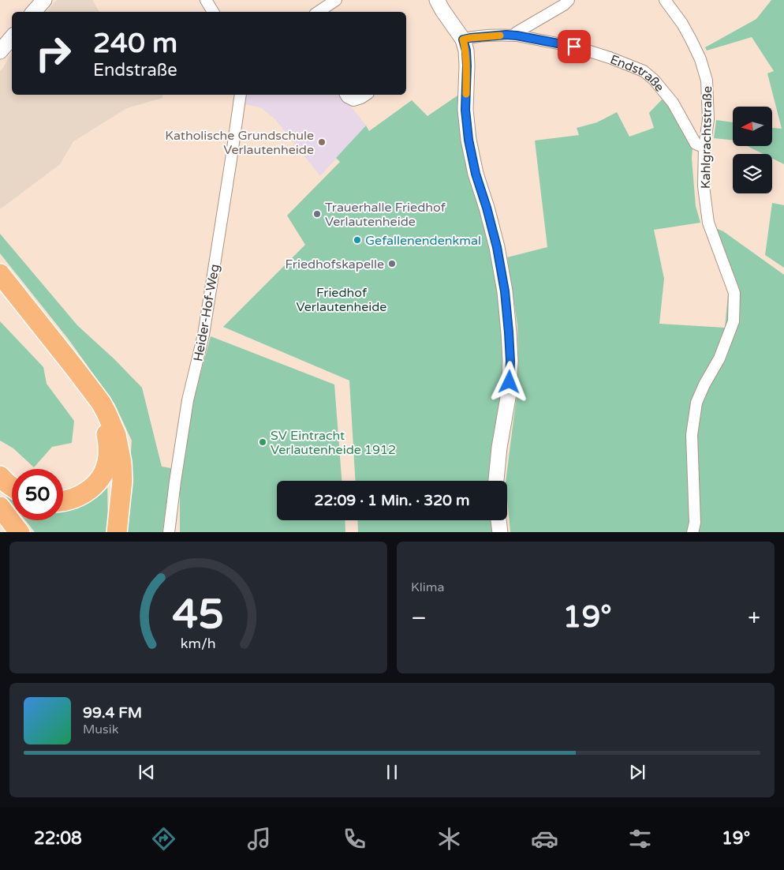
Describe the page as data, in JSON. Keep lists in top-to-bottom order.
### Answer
{
  "streets": {
    "street": ["Endstraße", "Kahlgrachtstraße", "Heider-Hof-Weg"]
  },
  "crossings": [
    ["Endstraße", "Kahlgrachtstraße"]
  ],
  "parks": ["Friedhof Verlautenheide"],
  "places": [
    "Katholische Grundschule Verlautenheide",
    "Trauerhalle Friedhof Verlautenheide",
    "Gefallenendenkmal",
    "Friedhofskapelle",
    "SV Eintracht Verlautenheide 1912"
  ],
  "north": "left",
  "page": {
    "turn": ["240 m", "Endstraße"],
    "limit": "50",
    "trip": "22:09 · 1 Min. · 320 m",
    "tile": "Klima",
    "heat": ["−", "19°", "+"],
    "song": ["99.4 FM", "Musik"],
    "tabs": ["22:08", "19°"],
    "gauge": ["45", "km/h"]
  }
}
